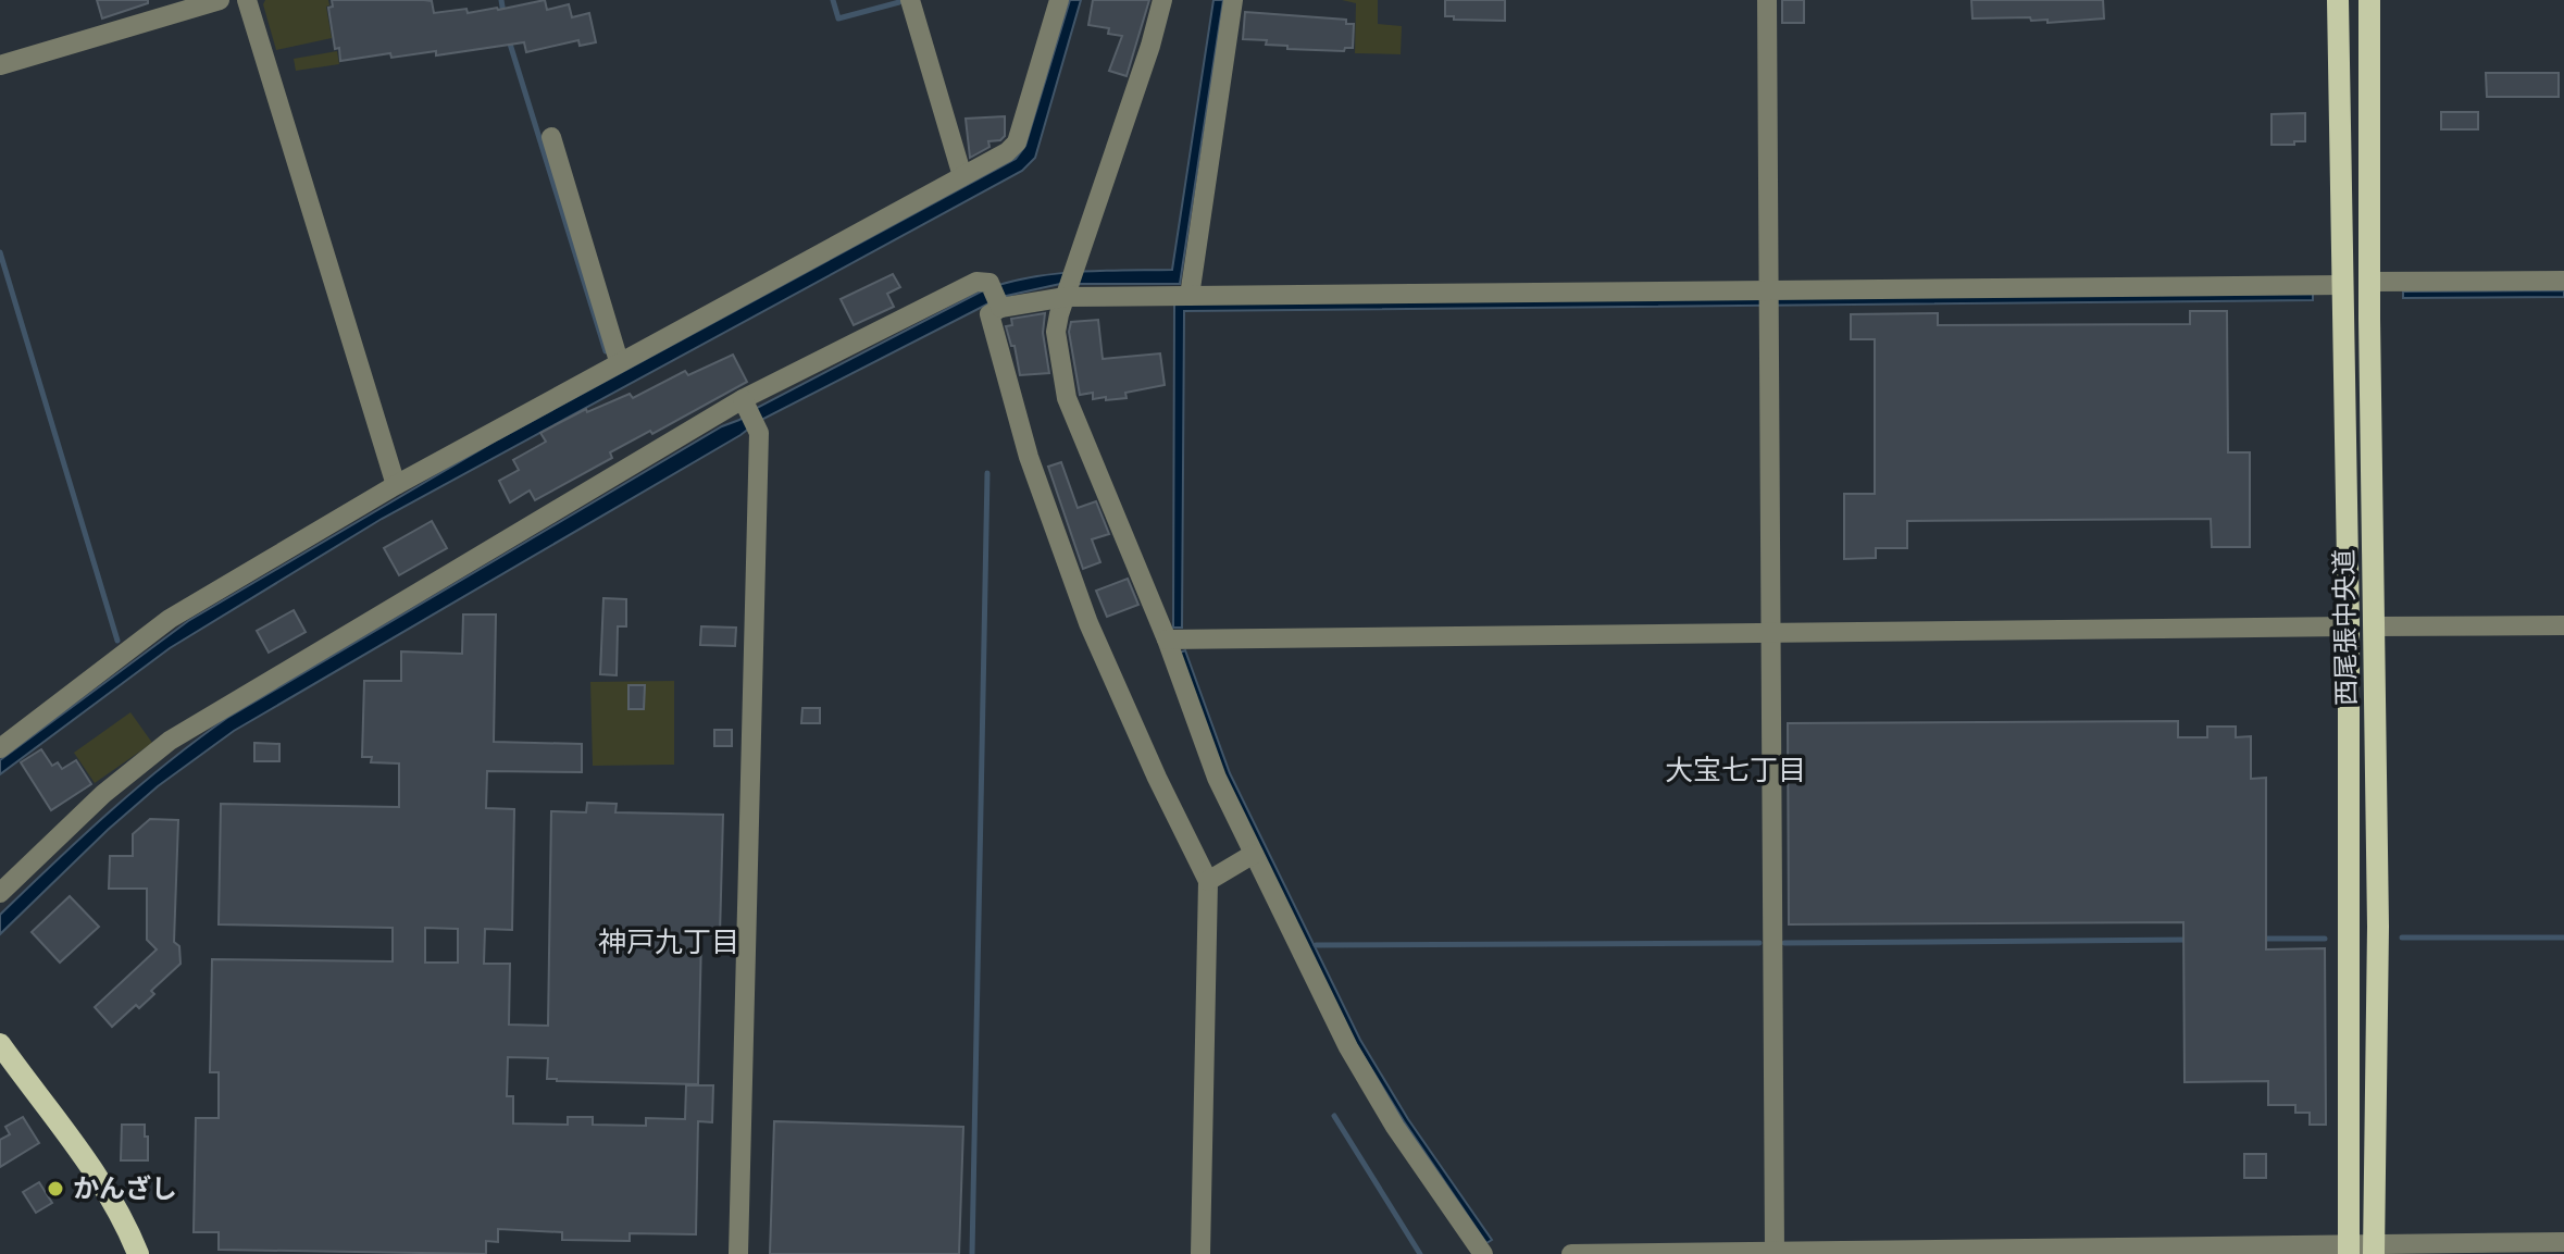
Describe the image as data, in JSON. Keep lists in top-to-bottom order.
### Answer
{
  "streets": {
    "main road": ["西尾張中央道"]
  },
  "districts": ["大宝七丁目", "神戸九丁目"],
  "places": ["かんざし"]
}
